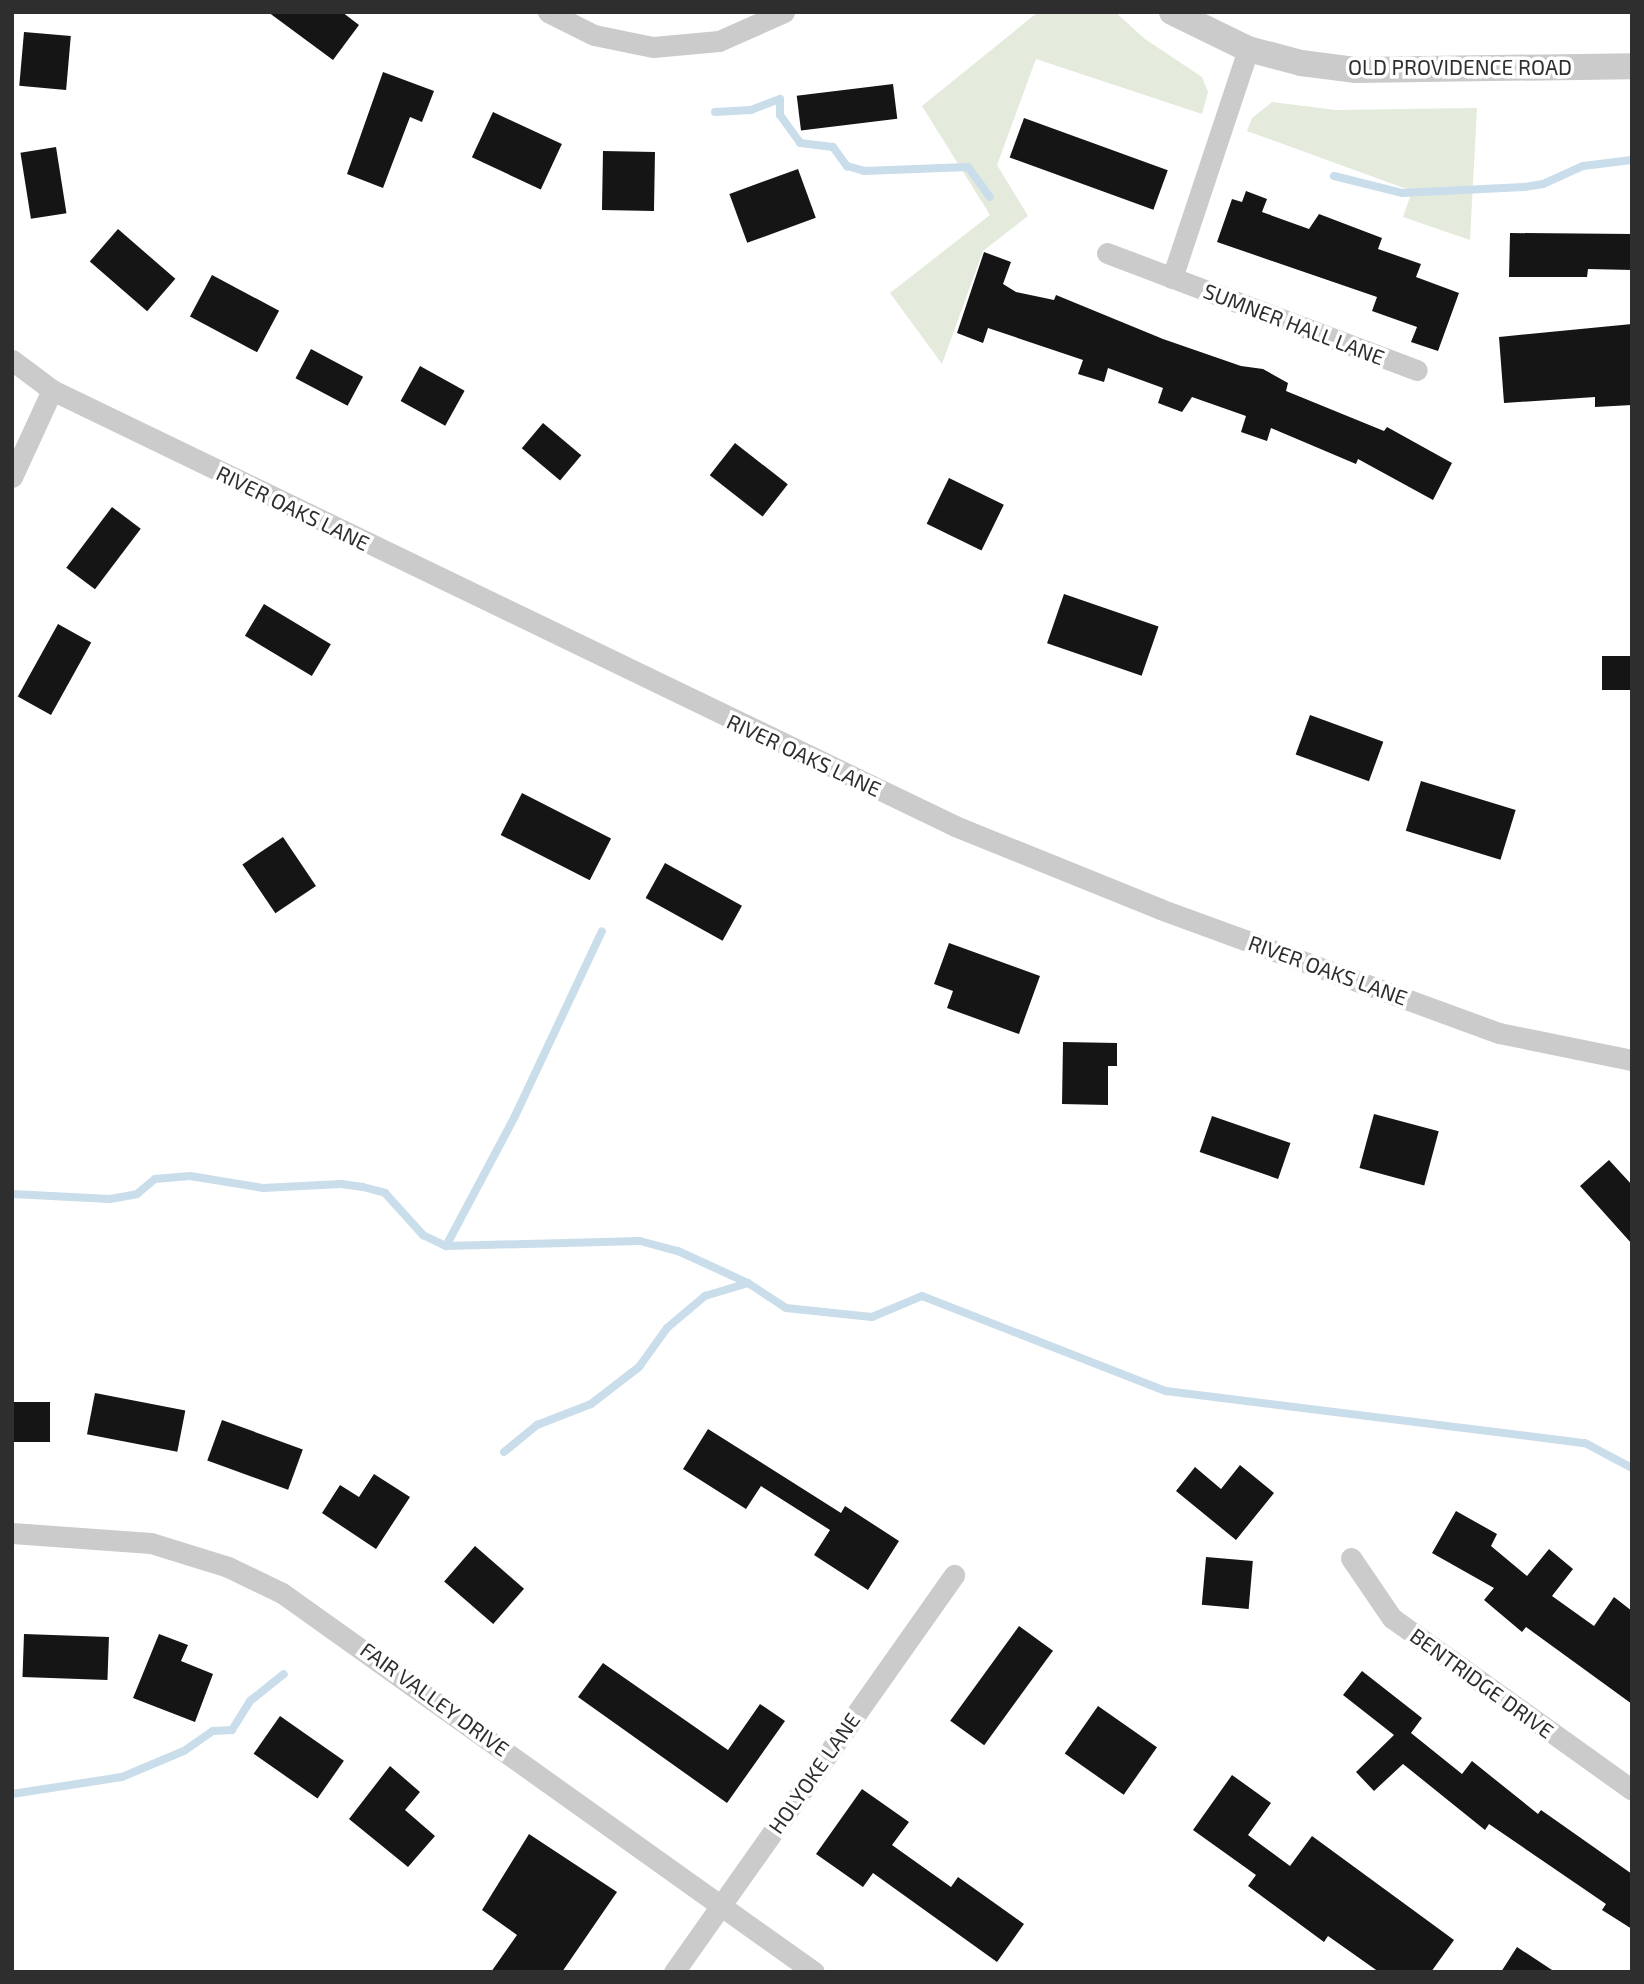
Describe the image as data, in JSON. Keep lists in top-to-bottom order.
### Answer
{
  "streets": {
    "street": [
      "OLD PROVIDENCE ROAD",
      "SUMNER HALL LANE",
      "RIVER OAKS LANE",
      "BENTRIDGE DRIVE",
      "FAIR VALLEY DRIVE",
      "HOLYOKE LANE"
    ]
  },
  "crossings": [
    ["FAIR VALLEY DRIVE", "HOLYOKE LANE"]
  ]
}
